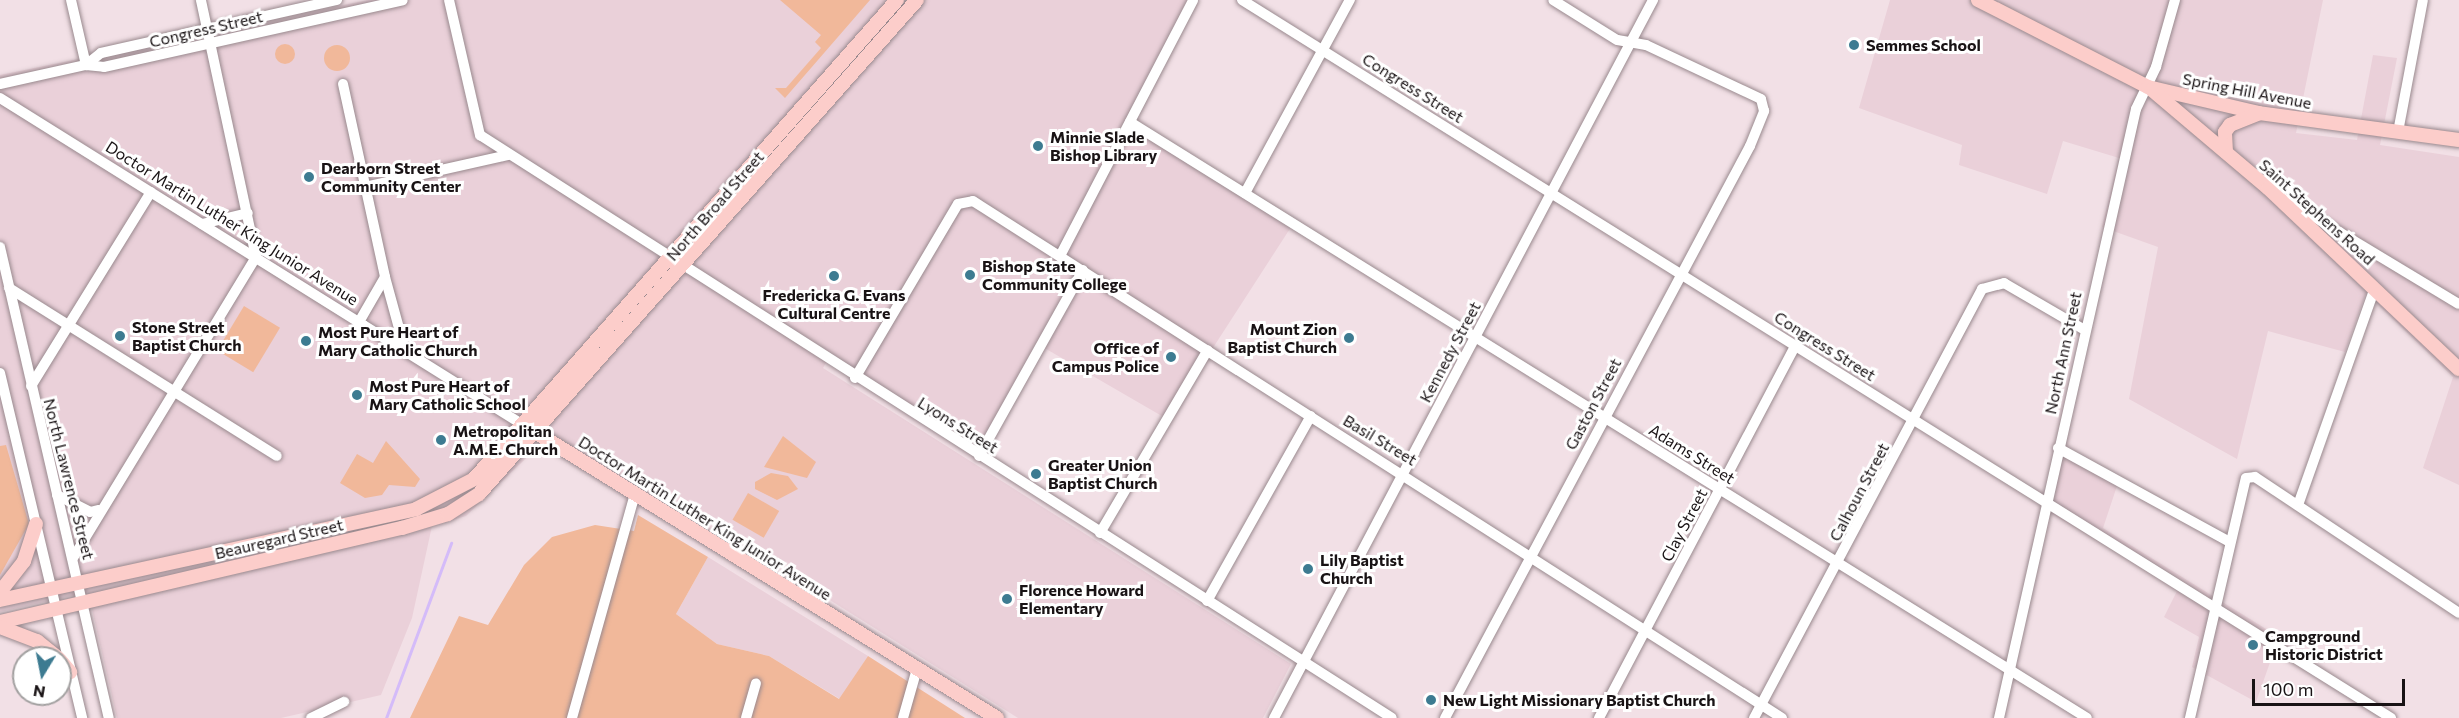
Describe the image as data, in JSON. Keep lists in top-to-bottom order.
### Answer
{
  "streets": {
    "main road": [
      "Spring Hill Avenue",
      "North Broad Street",
      "Saint Stephens Road",
      "Doctor Martin Luther King Junior Avenue",
      "Beauregard Street"
    ],
    "street": [
      "Congress Street",
      "Kennedy Street",
      "North Ann Street",
      "Gaston Street",
      "Lyons Street",
      "Basil Street",
      "Adams Street",
      "North Lawrence Street",
      "Calhoun Street",
      "Clay Street"
    ]
  },
  "crossings": [
    ["Congress Street", "Kennedy Street"],
    ["Congress Street", "North Ann Street"],
    ["Congress Street", "Gaston Street"],
    ["Congress Street", "Calhoun Street"],
    ["Congress Street", "Clay Street"],
    ["Spring Hill Avenue", "Saint Stephens Road"],
    ["Spring Hill Avenue", "North Ann Street"],
    ["North Broad Street", "Doctor Martin Luther King Junior Avenue"],
    ["North Broad Street", "Lyons Street"],
    ["North Broad Street", "Beauregard Street"],
    ["Saint Stephens Road", "North Ann Street"],
    ["Doctor Martin Luther King Junior Avenue", "Beauregard Street"],
    ["Kennedy Street", "Gaston Street"],
    ["Kennedy Street", "Lyons Street"],
    ["Kennedy Street", "Basil Street"],
    ["Kennedy Street", "Adams Street"],
    ["North Ann Street", "Adams Street"],
    ["North Ann Street", "Calhoun Street"],
    ["Gaston Street", "Basil Street"],
    ["Gaston Street", "Adams Street"],
    ["Lyons Street", "Basil Street"],
    ["Basil Street", "Calhoun Street"],
    ["Basil Street", "Clay Street"],
    ["Adams Street", "Calhoun Street"],
    ["Adams Street", "Clay Street"],
    ["North Lawrence Street", "Beauregard Street"]
  ],
  "places": [
    "Semmes School",
    "Minnie Slade Bishop Library",
    "Dearborn Street Community Center",
    "Bishop State Community College",
    "Fredericka G. Evans Cultural Centre",
    "Stone Street Baptist Church",
    "Mount Zion Baptist Church",
    "Most Pure Heart of Mary Catholic Church",
    "Office of Campus Police",
    "Most Pure Heart of Mary Catholic School",
    "Metropolitan A.M.E. Church",
    "Greater Union Baptist Church",
    "Lily Baptist Church",
    "Florence Howard Elementary",
    "Campground Historic District",
    "New Light Missionary Baptist Church"
  ],
  "scale_bar": "100 m",
  "north": "bottom"
}
